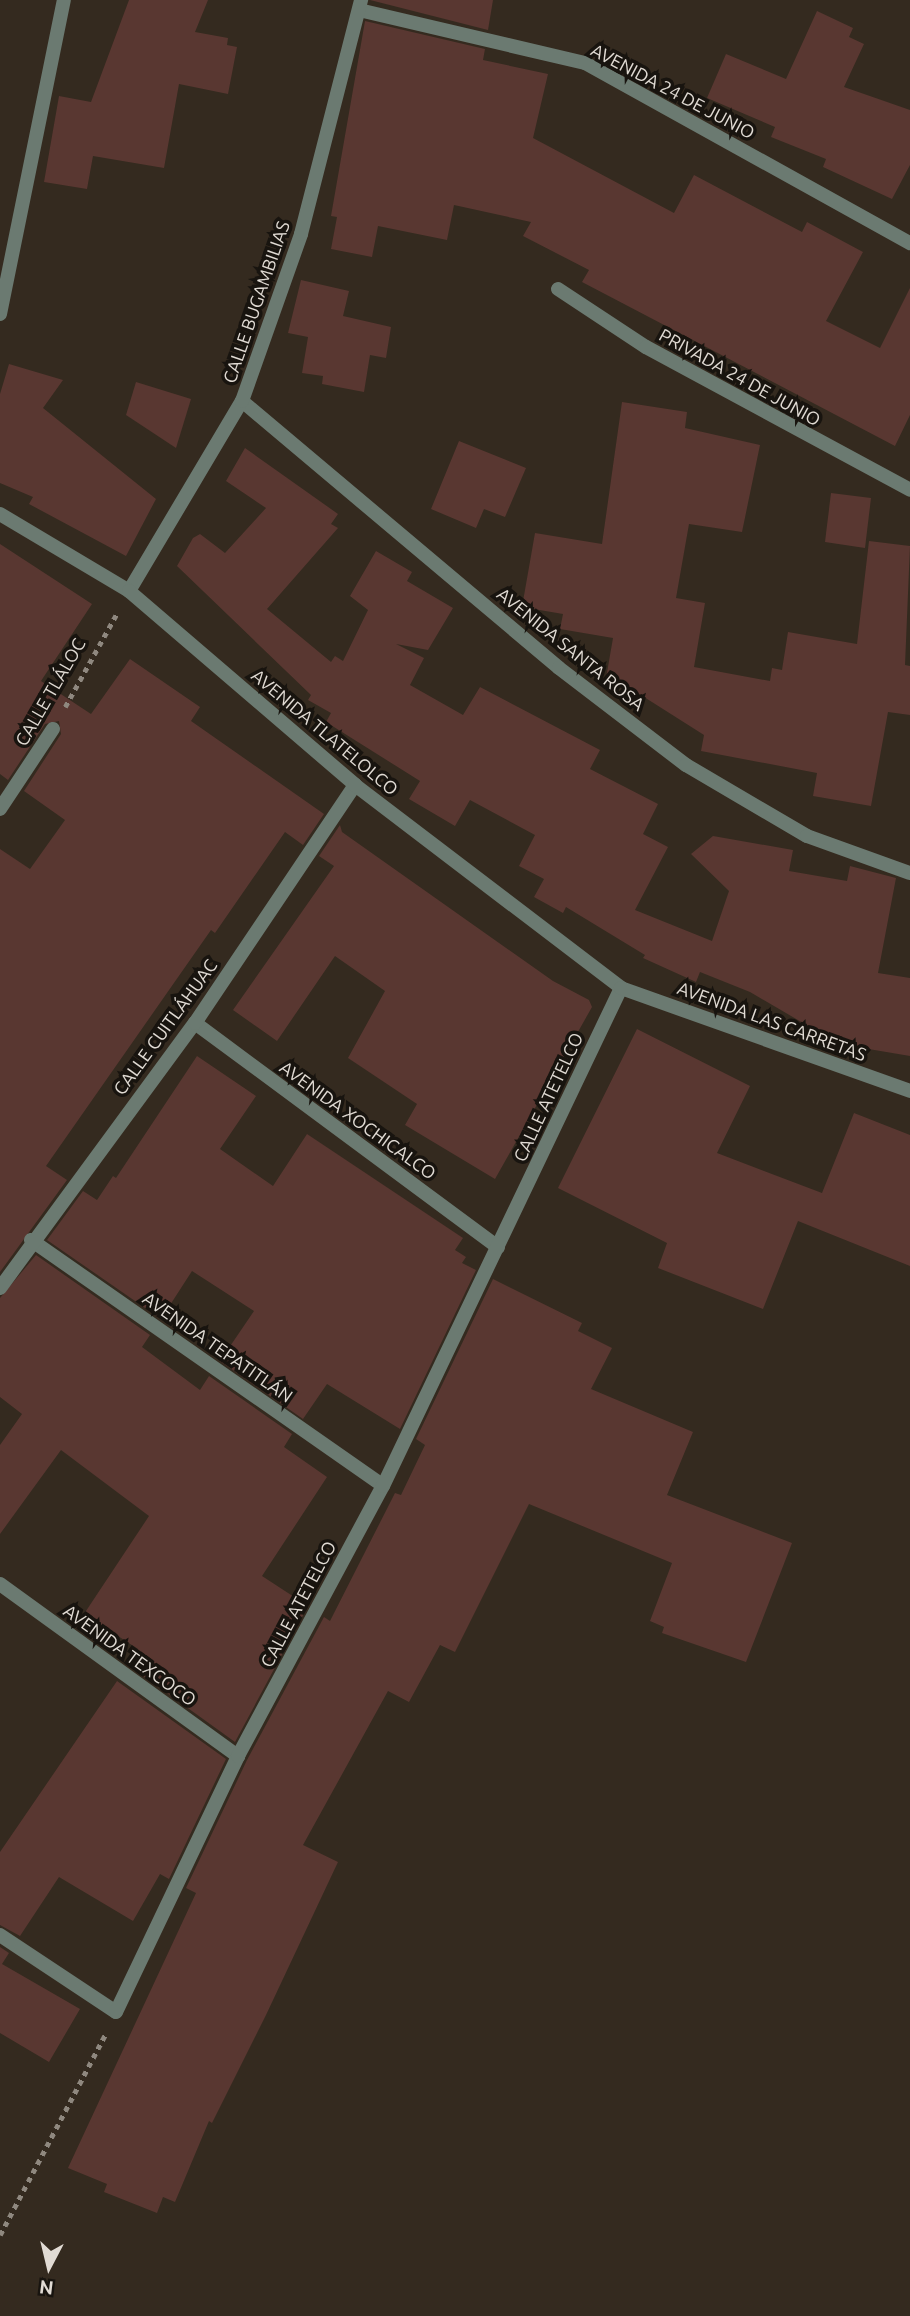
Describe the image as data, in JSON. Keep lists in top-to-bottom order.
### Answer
{
  "streets": {
    "street": [
      "AVENIDA 24 DE JUNIO",
      "CALLE BUGAMBILIAS",
      "PRIVADA 24 DE JUNIO",
      "AVENIDA SANTA ROSA",
      "CALLE TLÁLOC",
      "AVENIDA TLATELOLCO",
      "AVENIDA LAS CARRETAS",
      "CALLE CUITLÁHUAC",
      "CALLE ATETELCO",
      "AVENIDA XOCHICALCO",
      "AVENIDA TEPATITLÁN",
      "AVENIDA TEXCOCO"
    ]
  },
  "crossings": [
    ["AVENIDA 24 DE JUNIO", "CALLE BUGAMBILIAS"],
    ["CALLE BUGAMBILIAS", "AVENIDA SANTA ROSA"],
    ["CALLE BUGAMBILIAS", "CALLE TLÁLOC"],
    ["CALLE BUGAMBILIAS", "AVENIDA TLATELOLCO"],
    ["CALLE TLÁLOC", "AVENIDA TLATELOLCO"],
    ["AVENIDA TLATELOLCO", "AVENIDA LAS CARRETAS"],
    ["AVENIDA TLATELOLCO", "CALLE CUITLÁHUAC"],
    ["AVENIDA TLATELOLCO", "CALLE ATETELCO"],
    ["AVENIDA LAS CARRETAS", "CALLE ATETELCO"],
    ["CALLE CUITLÁHUAC", "AVENIDA XOCHICALCO"],
    ["CALLE CUITLÁHUAC", "AVENIDA TEPATITLÁN"],
    ["CALLE ATETELCO", "AVENIDA XOCHICALCO"],
    ["CALLE ATETELCO", "AVENIDA TEPATITLÁN"],
    ["CALLE ATETELCO", "AVENIDA TEXCOCO"]
  ],
  "north": "bottom"
}
